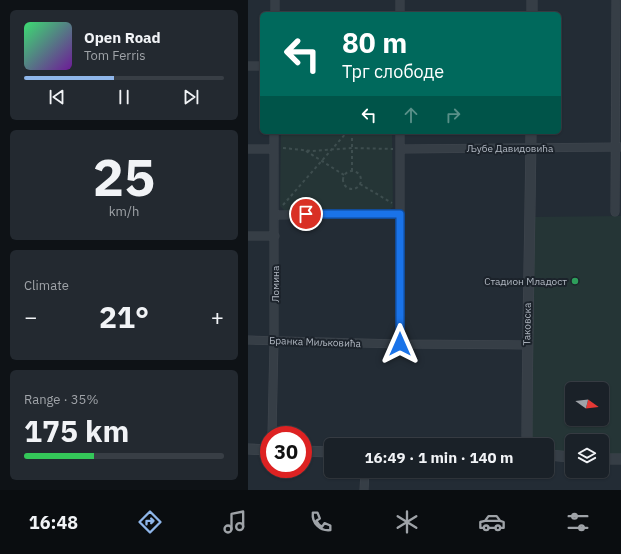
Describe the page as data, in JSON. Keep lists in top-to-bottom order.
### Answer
{
  "streets": {
    "street": [
      "Љубе Давидовића",
      "Ломина",
      "Таковска",
      "Бранка Миљковића"
    ]
  },
  "crossings": [
    ["Љубе Давидовића", "Таковска"],
    ["Ломина", "Бранка Миљковића"],
    ["Таковска", "Бранка Миљковића"]
  ],
  "places": ["Стадион Младост"],
  "north": "right",
  "page": {
    "turn": ["80 m", "Трг слободе"],
    "song": ["Open Road", "Tom Ferris"],
    "tile": [
      ["25", "km/h"],
      "Climate",
      ["Range · 35%", "175 km"]
    ],
    "heat": ["−", "21°", "+"],
    "limit": "30",
    "trip": "16:49 · 1 min · 140 m",
    "tabs": "16:48"
  }
}
